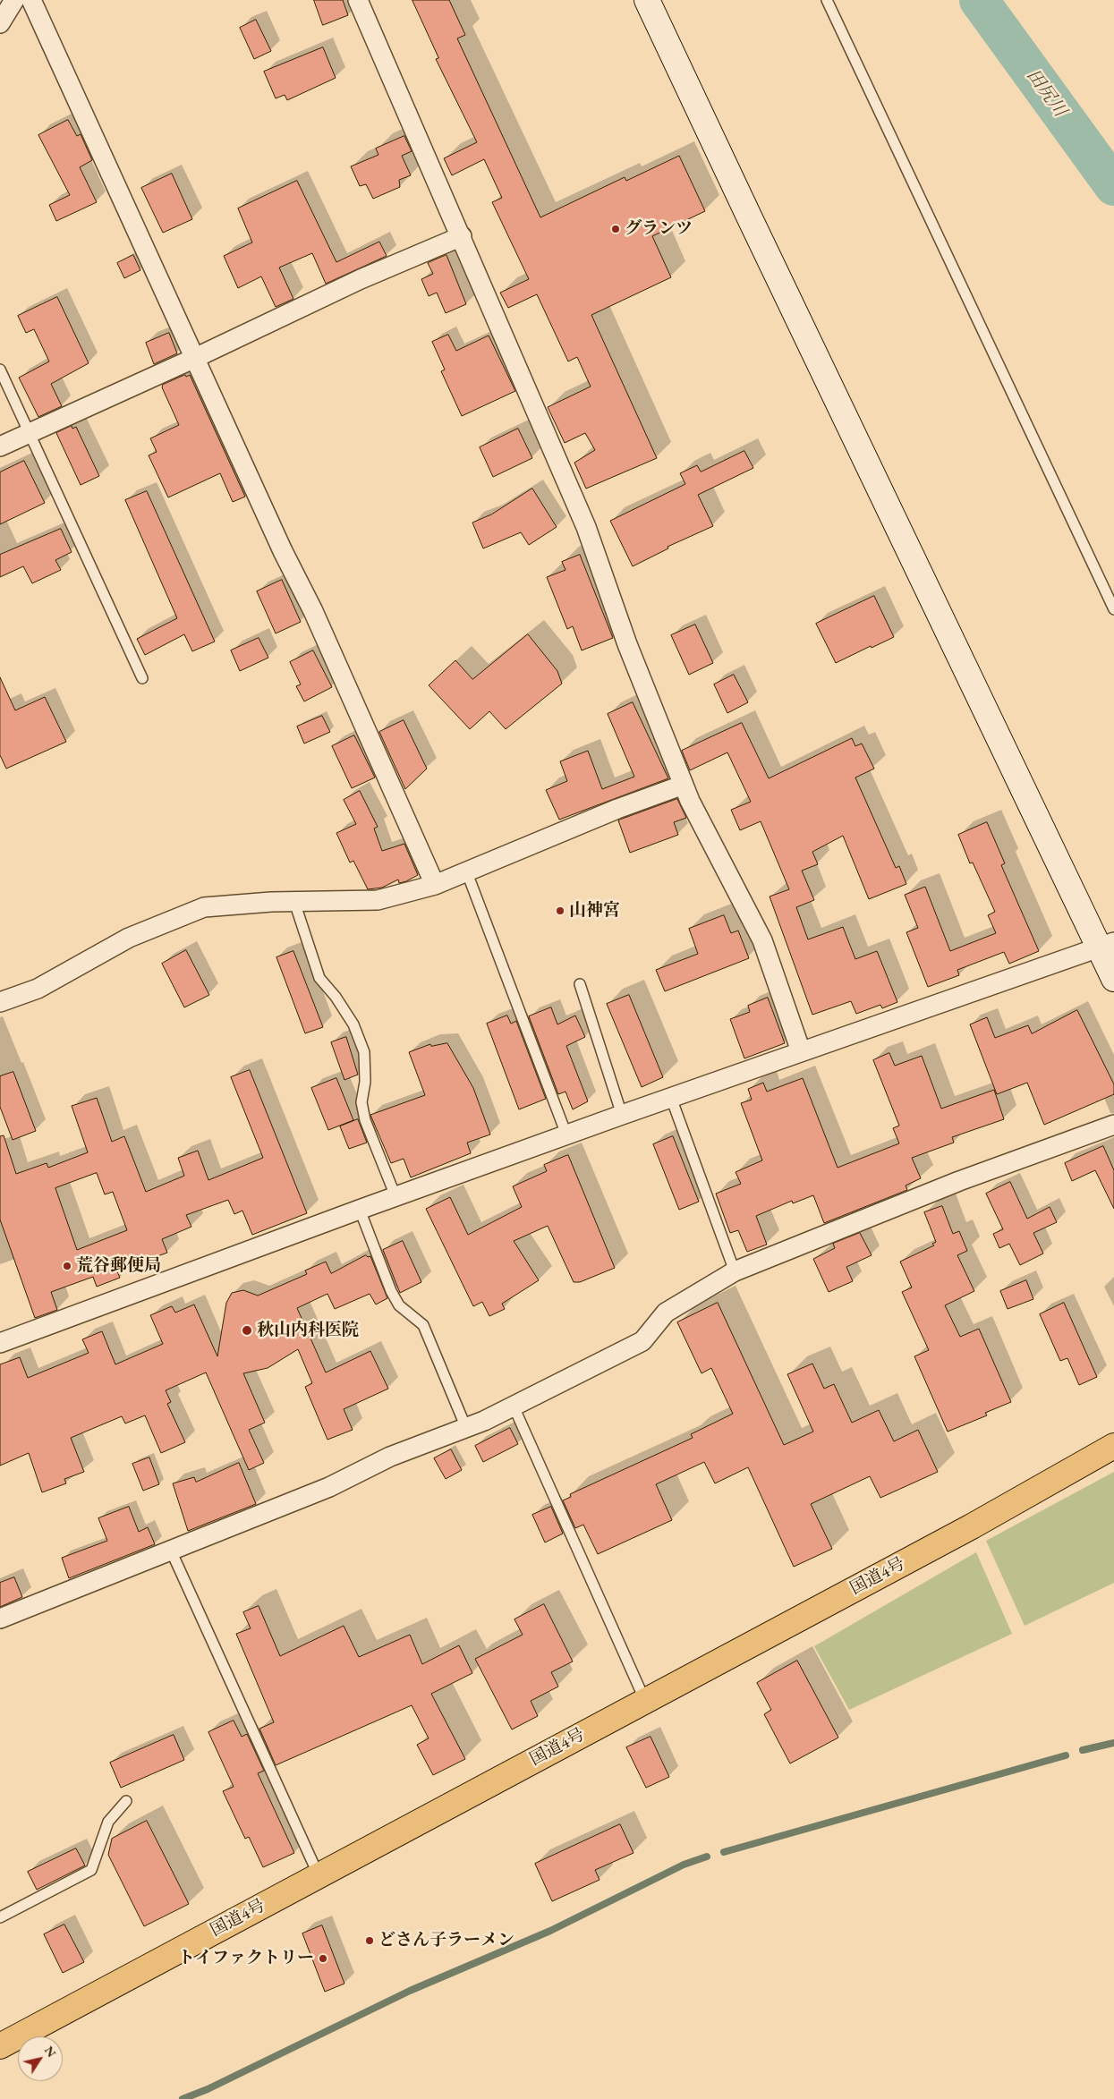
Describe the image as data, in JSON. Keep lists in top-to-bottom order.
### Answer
{
  "streets": {
    "highway": ["国道4号"]
  },
  "water": ["田尻川"],
  "places": [
    "グランツ",
    "山神宮",
    "荒谷郵便局",
    "秋山内科医院",
    "どさん子ラーメン",
    "トイファクトリー"
  ],
  "north": "top right"
}
